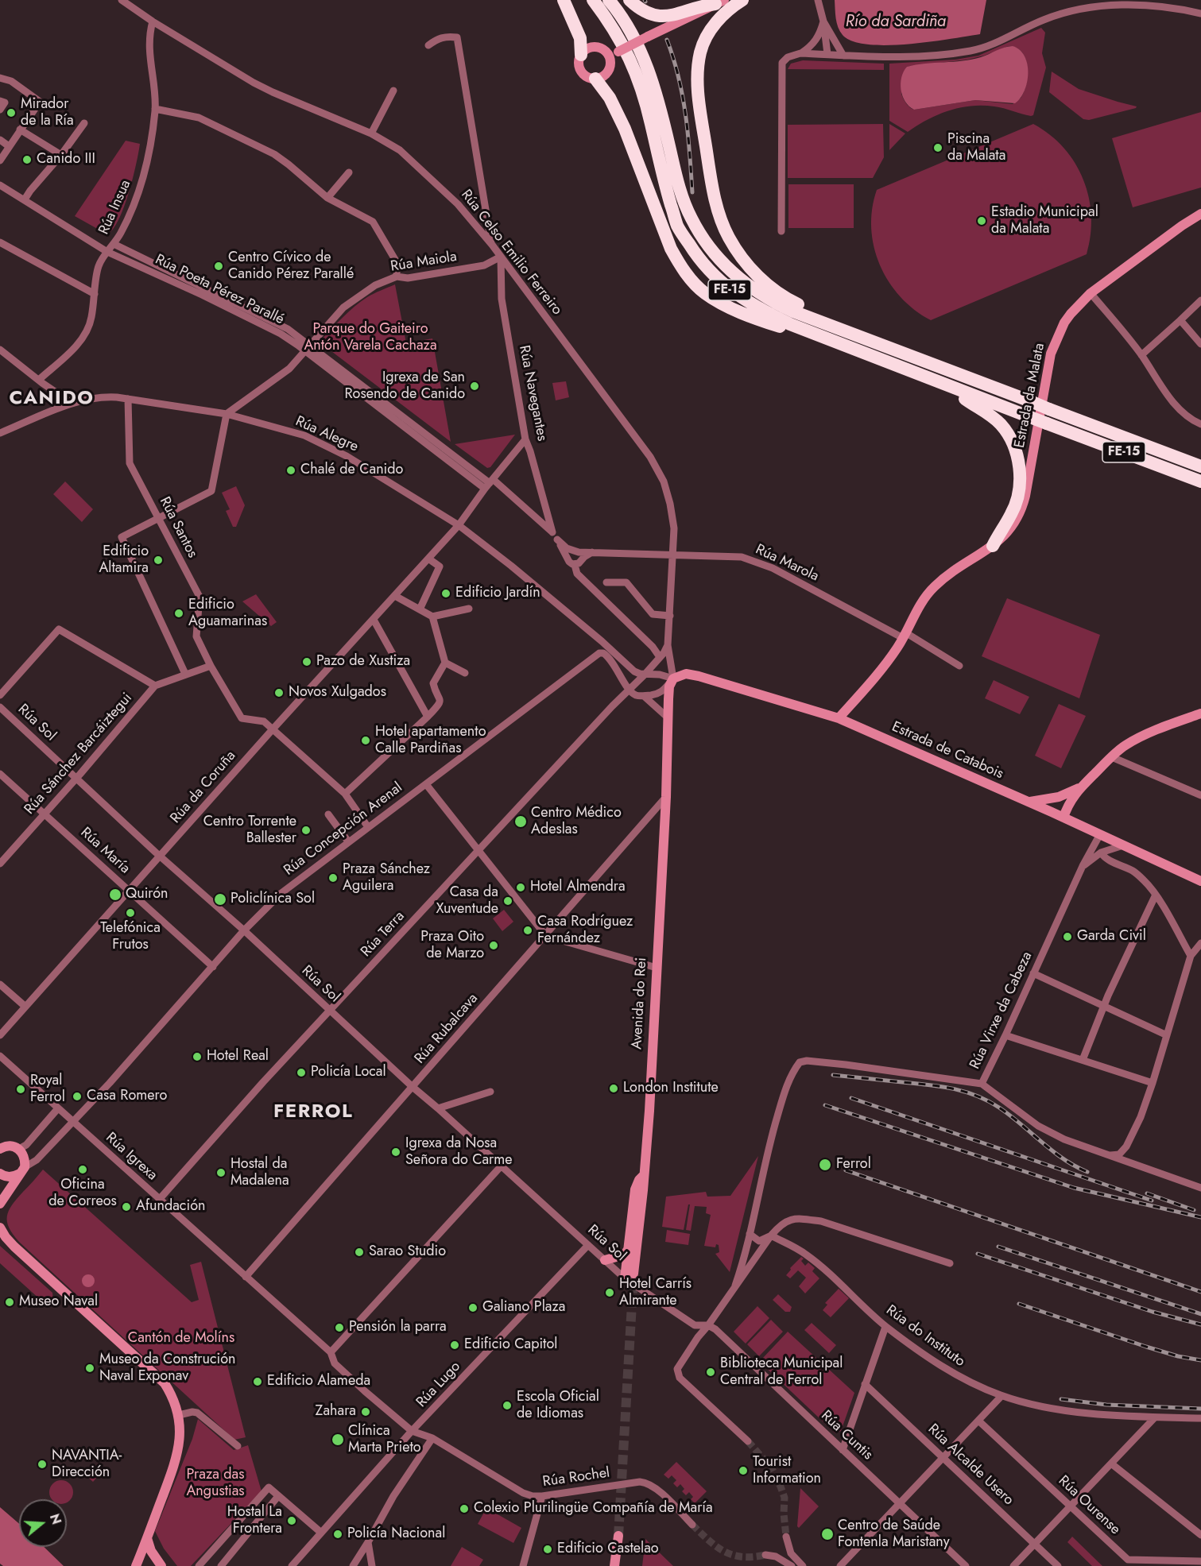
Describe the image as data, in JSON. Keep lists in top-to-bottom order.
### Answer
{
  "streets": {
    "highway": ["FE-15"],
    "main road": ["Estrada da Malata", "Estrada de Catabois", "Avenida do Rei"],
    "street": [
      "Rúa Insua",
      "Rúa Celso Emilio Ferreiro",
      "Rúa Maiola",
      "Rúa Poeta Pérez Parallé",
      "Rúa Navegantes",
      "Rúa Alegre",
      "Rúa Santos",
      "Rúa Marola",
      "Rúa Sol",
      "Rúa Sánchez Barcáiztegui",
      "Rúa da Coruña",
      "Rúa Concepción Arenal",
      "Rúa María",
      "Rúa Terra",
      "Rúa Virxe da Cabeza",
      "Rúa Rubalcava",
      "Rúa Igrexa",
      "Rúa do Instituto",
      "Rúa Lugo",
      "Rúa Cuntis",
      "Rúa Alcalde Usero",
      "Rúa Rochel",
      "Rúa Ourense"
    ]
  },
  "crossings": [
    ["Rúa Insua", "Rúa Celso Emilio Ferreiro"],
    ["Rúa Insua", "Rúa Poeta Pérez Parallé"],
    ["Rúa Celso Emilio Ferreiro", "Rúa Maiola"],
    ["Rúa Celso Emilio Ferreiro", "Rúa Navegantes"],
    ["Rúa Celso Emilio Ferreiro", "Rúa Alegre"],
    ["Rúa Celso Emilio Ferreiro", "Rúa Marola"],
    ["Rúa Celso Emilio Ferreiro", "Estrada de Catabois"],
    ["Rúa Celso Emilio Ferreiro", "Rúa Terra"],
    ["Rúa Celso Emilio Ferreiro", "Avenida do Rei"],
    ["Rúa Maiola", "Rúa Poeta Pérez Parallé"],
    ["Rúa Maiola", "Rúa Navegantes"],
    ["Rúa Maiola", "Rúa Alegre"],
    ["Rúa Poeta Pérez Parallé", "Rúa Navegantes"],
    ["Rúa Poeta Pérez Parallé", "Rúa da Coruña"],
    ["Rúa Navegantes", "Rúa Marola"],
    ["Rúa Navegantes", "Rúa da Coruña"],
    ["Estrada da Malata", "Rúa Marola"],
    ["Estrada da Malata", "Estrada de Catabois"],
    ["Rúa Alegre", "Rúa Santos"],
    ["Rúa Alegre", "Rúa da Coruña"],
    ["Rúa Santos", "Rúa Sánchez Barcáiztegui"],
    ["Rúa Santos", "Rúa da Coruña"],
    ["Rúa Sol", "Rúa Sánchez Barcáiztegui"],
    ["Rúa Sol", "Rúa da Coruña"],
    ["Rúa Sol", "Rúa Concepción Arenal"],
    ["Rúa Sol", "Rúa Terra"],
    ["Rúa Sol", "Avenida do Rei"],
    ["Rúa Sol", "Rúa Rubalcava"],
    ["Rúa Sol", "Rúa Lugo"],
    ["Estrada de Catabois", "Avenida do Rei"],
    ["Estrada de Catabois", "Rúa Virxe da Cabeza"],
    ["Rúa Sánchez Barcáiztegui", "Rúa María"],
    ["Rúa da Coruña", "Rúa María"],
    ["Rúa Concepción Arenal", "Rúa María"],
    ["Rúa Concepción Arenal", "Rúa Igrexa"],
    ["Rúa Terra", "Rúa Igrexa"],
    ["Avenida do Rei", "Rúa Rubalcava"],
    ["Rúa Rubalcava", "Rúa Igrexa"],
    ["Rúa Igrexa", "Rúa Lugo"],
    ["Rúa Igrexa", "Rúa Rochel"],
    ["Rúa Lugo", "Rúa Rochel"]
  ],
  "districts": ["CANIDO", "FERROL"],
  "water": ["Río da Sardiña"],
  "parks": ["Parque do Gaiteiro Antón Varela Cachaza", "Cantón de Molíns", "Praza das Angustias"],
  "places": [
    "Mirador de la Ría",
    "Piscina da Malata",
    "Canido III",
    "Estadio Municipal da Malata",
    "Centro Cívico de Canido Pérez Parallé",
    "Igrexa de San Rosendo de Canido",
    "Chalé de Canido",
    "Edificio Altamira",
    "Edificio Jardín",
    "Edificio Aguamarinas",
    "Pazo de Xustiza",
    "Novos Xulgados",
    "Hotel apartamento Calle Pardiñas",
    "Centro Médico Adeslas",
    "Centro Torrente Ballester",
    "Praza Sánchez Aguilera",
    "Hotel Almendra",
    "Quirón",
    "Policlínica Sol",
    "Casa da Xuventude",
    "Telefónica Frutos",
    "Casa Rodríguez Fernández",
    "Garda Civil",
    "Praza Oito de Marzo",
    "Hotel Real",
    "Policía Local",
    "London Institute",
    "Royal Ferrol",
    "Casa Romero",
    "Igrexa da Nosa Señora do Carme",
    "Ferrol",
    "Oficina de Correos",
    "Hostal da Madalena",
    "Afundación",
    "Sarao Studio",
    "Hotel Carrís Almirante",
    "Museo Naval",
    "Galiano Plaza",
    "Pensión la parra",
    "Edificio Capitol",
    "Museo da Construción Naval Exponav",
    "Biblioteca Municipal Central de Ferrol",
    "Edificio Alameda",
    "Escola Oficial de Idiomas",
    "Zahara",
    "Clínica Marta Prieto",
    "NAVANTIA- Dirección",
    "Tourist Information",
    "Colexio Plurilingüe Compañía de María",
    "Hostal La Frontera",
    "Policía Nacional",
    "Centro de Saúde Fontenla Maristany",
    "Edificio Castelao"
  ],
  "north": "right"
}
